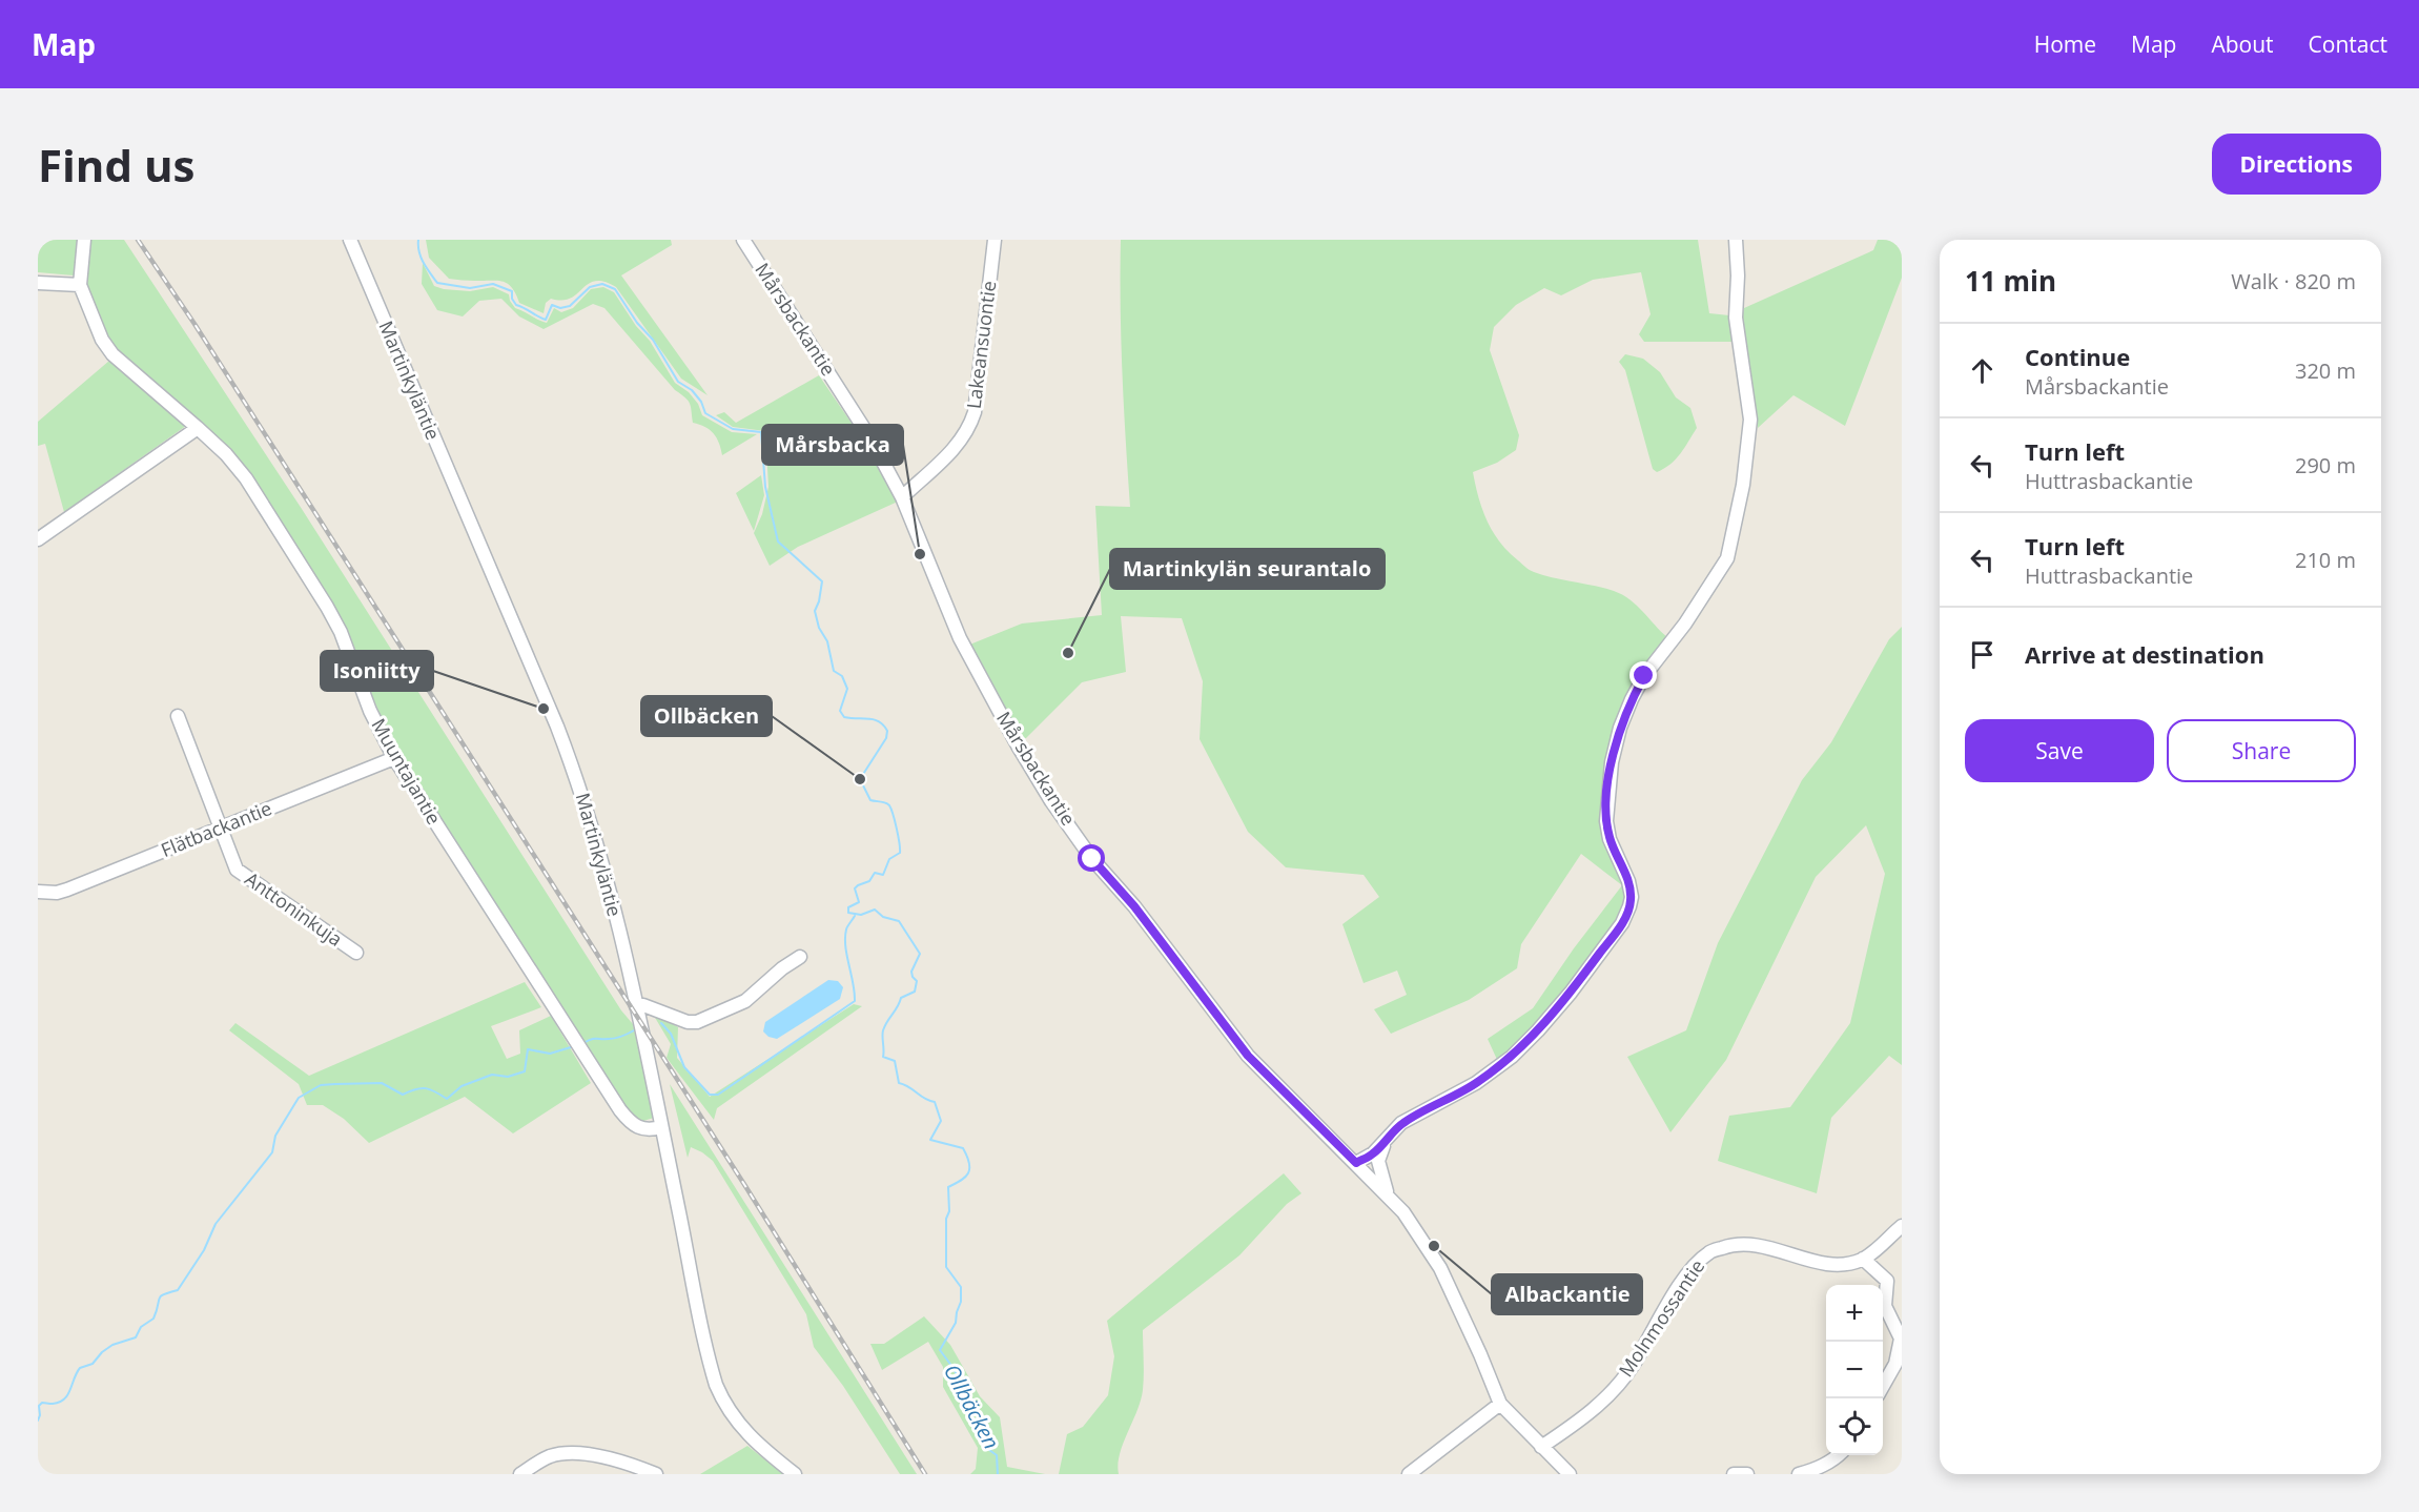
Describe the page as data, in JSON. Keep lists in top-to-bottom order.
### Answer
{
  "streets": {
    "street": [
      "Mårsbackantie",
      "Lakeansuontie",
      "Martinkyläntie",
      "Muuntajantie",
      "Flätbackantie",
      "Anttoninkuja",
      "Molnmossantie"
    ]
  },
  "crossings": [
    ["Mårsbackantie", "Lakeansuontie"],
    ["Martinkyläntie", "Muuntajantie"],
    ["Muuntajantie", "Flätbackantie"],
    ["Flätbackantie", "Anttoninkuja"]
  ],
  "water": ["Ollbäcken"],
  "places": [
    "Mårsbacka",
    "Martinkylän seurantalo",
    "Isoniitty",
    "Ollbäcken",
    "Albackantie"
  ],
  "page": {
    "header": "Map",
    "nav": [
      "Home",
      "Map",
      "About",
      "Contact"
    ],
    "buttons": [
      "Directions",
      ["Save", "Share"]
    ],
    "title": "Find us",
    "heading": ["11 min", "Walk · 820 m"],
    "list": [
      ["Continue", "Mårsbackantie", "320 m"],
      ["Turn left", "Huttrasbackantie", "290 m"],
      ["Turn left", "Huttrasbackantie", "210 m"],
      "Arrive at destination"
    ],
    "map_buttons": ["+", "−"]
  }
}
